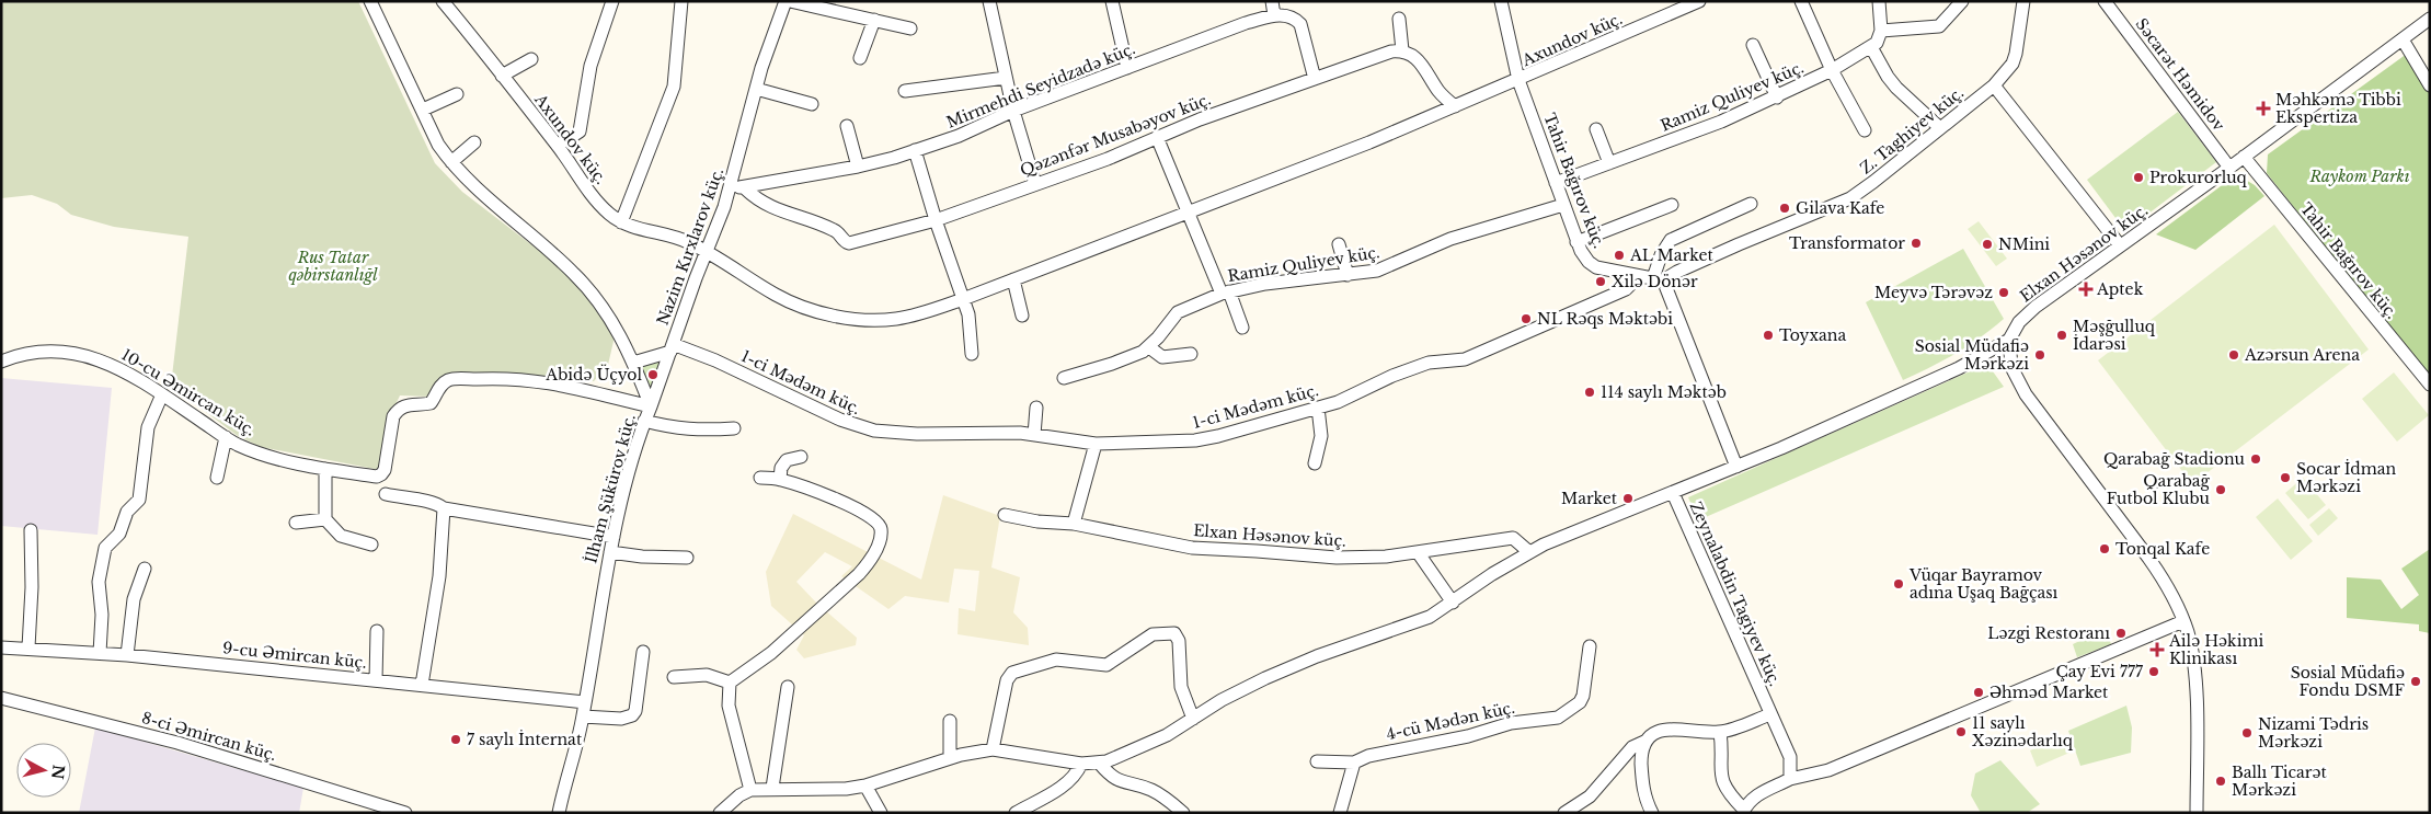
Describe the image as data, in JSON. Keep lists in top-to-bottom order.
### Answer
{
  "streets": {
    "street": [
      "Axundov küç.",
      "Səcarət Həmidov",
      "Mirmehdi Seyidzadə küç.",
      "Ramiz Quliyev küç.",
      "Z. Taghiyev küç.",
      "Qəzənfər Musabəyov küç.",
      "Tahir Bağırov küç.",
      "Nazim Kırxlarov küç.",
      "Elxan Həsənov küç.",
      "1-ci Mədəm küç.",
      "10-cu Əmircan küç.",
      "İlham Şükürov küç.",
      "Zeynalabdin Tagiyev küç.",
      "9-cu Əmircan küç.",
      "4-cü Mədən küç.",
      "8-ci Əmircan küç."
    ]
  },
  "crossings": [
    ["Axundov küç.", "Tahir Bağırov küç."],
    ["Axundov küç.", "Nazim Kırxlarov küç."],
    ["Səcarət Həmidov", "Elxan Həsənov küç."],
    ["Mirmehdi Seyidzadə küç.", "Qəzənfər Musabəyov küç."],
    ["Mirmehdi Seyidzadə küç.", "Nazim Kırxlarov küç."],
    ["Ramiz Quliyev küç.", "Tahir Bağırov küç."],
    ["Z. Taghiyev küç.", "Tahir Bağırov küç."],
    ["Tahir Bağırov küç.", "Elxan Həsənov küç."],
    ["Tahir Bağırov küç.", "1-ci Mədəm küç."],
    ["Nazim Kırxlarov küç.", "1-ci Mədəm küç."],
    ["Nazim Kırxlarov küç.", "10-cu Əmircan küç."],
    ["Nazim Kırxlarov küç.", "İlham Şükürov küç."],
    ["Elxan Həsənov küç.", "Zeynalabdin Tagiyev küç."],
    ["10-cu Əmircan küç.", "İlham Şükürov küç."],
    ["İlham Şükürov küç.", "9-cu Əmircan küç."]
  ],
  "parks": ["Raykom Parkı", "Rus Tatar qəbirstanlığl"],
  "places": {
    "health": ["Məhkəmə Tibbi Ekspertiza", "Aptek", "Ailə Həkimi Klinikası"],
    "other": [
      "Prokurorluq",
      "Gilava Kafe",
      "Transformator",
      "NMini",
      "AL Market",
      "Xilə Dönər",
      "Meyvə Tərəvəz",
      "NL Rəqs Məktəbi",
      "Toyxana",
      "Məşğulluq İdarəsi",
      "Sosial Müdafiə Mərkəzi",
      "Azərsun Arena",
      "Abidə Üçyol",
      "114 saylı Məktəb",
      "Qarabağ Stadionu",
      "Socar İdman Mərkəzi",
      "Qarabağ Futbol Klubu",
      "Market",
      "Tonqal Kafe",
      "Vüqar Bayramov adına Uşaq Bağçası",
      "Ləzgi Restoranı",
      "Çay Evi 777",
      "Sosial Müdafiə Fondu DSMF",
      "Əhməd Market",
      "11 saylı Xəzinədarlıq",
      "Nizami Tədris Mərkəzi",
      "7 saylı İnternat",
      "Ballı Ticarət Mərkəzi"
    ]
  },
  "north": "right"
}
